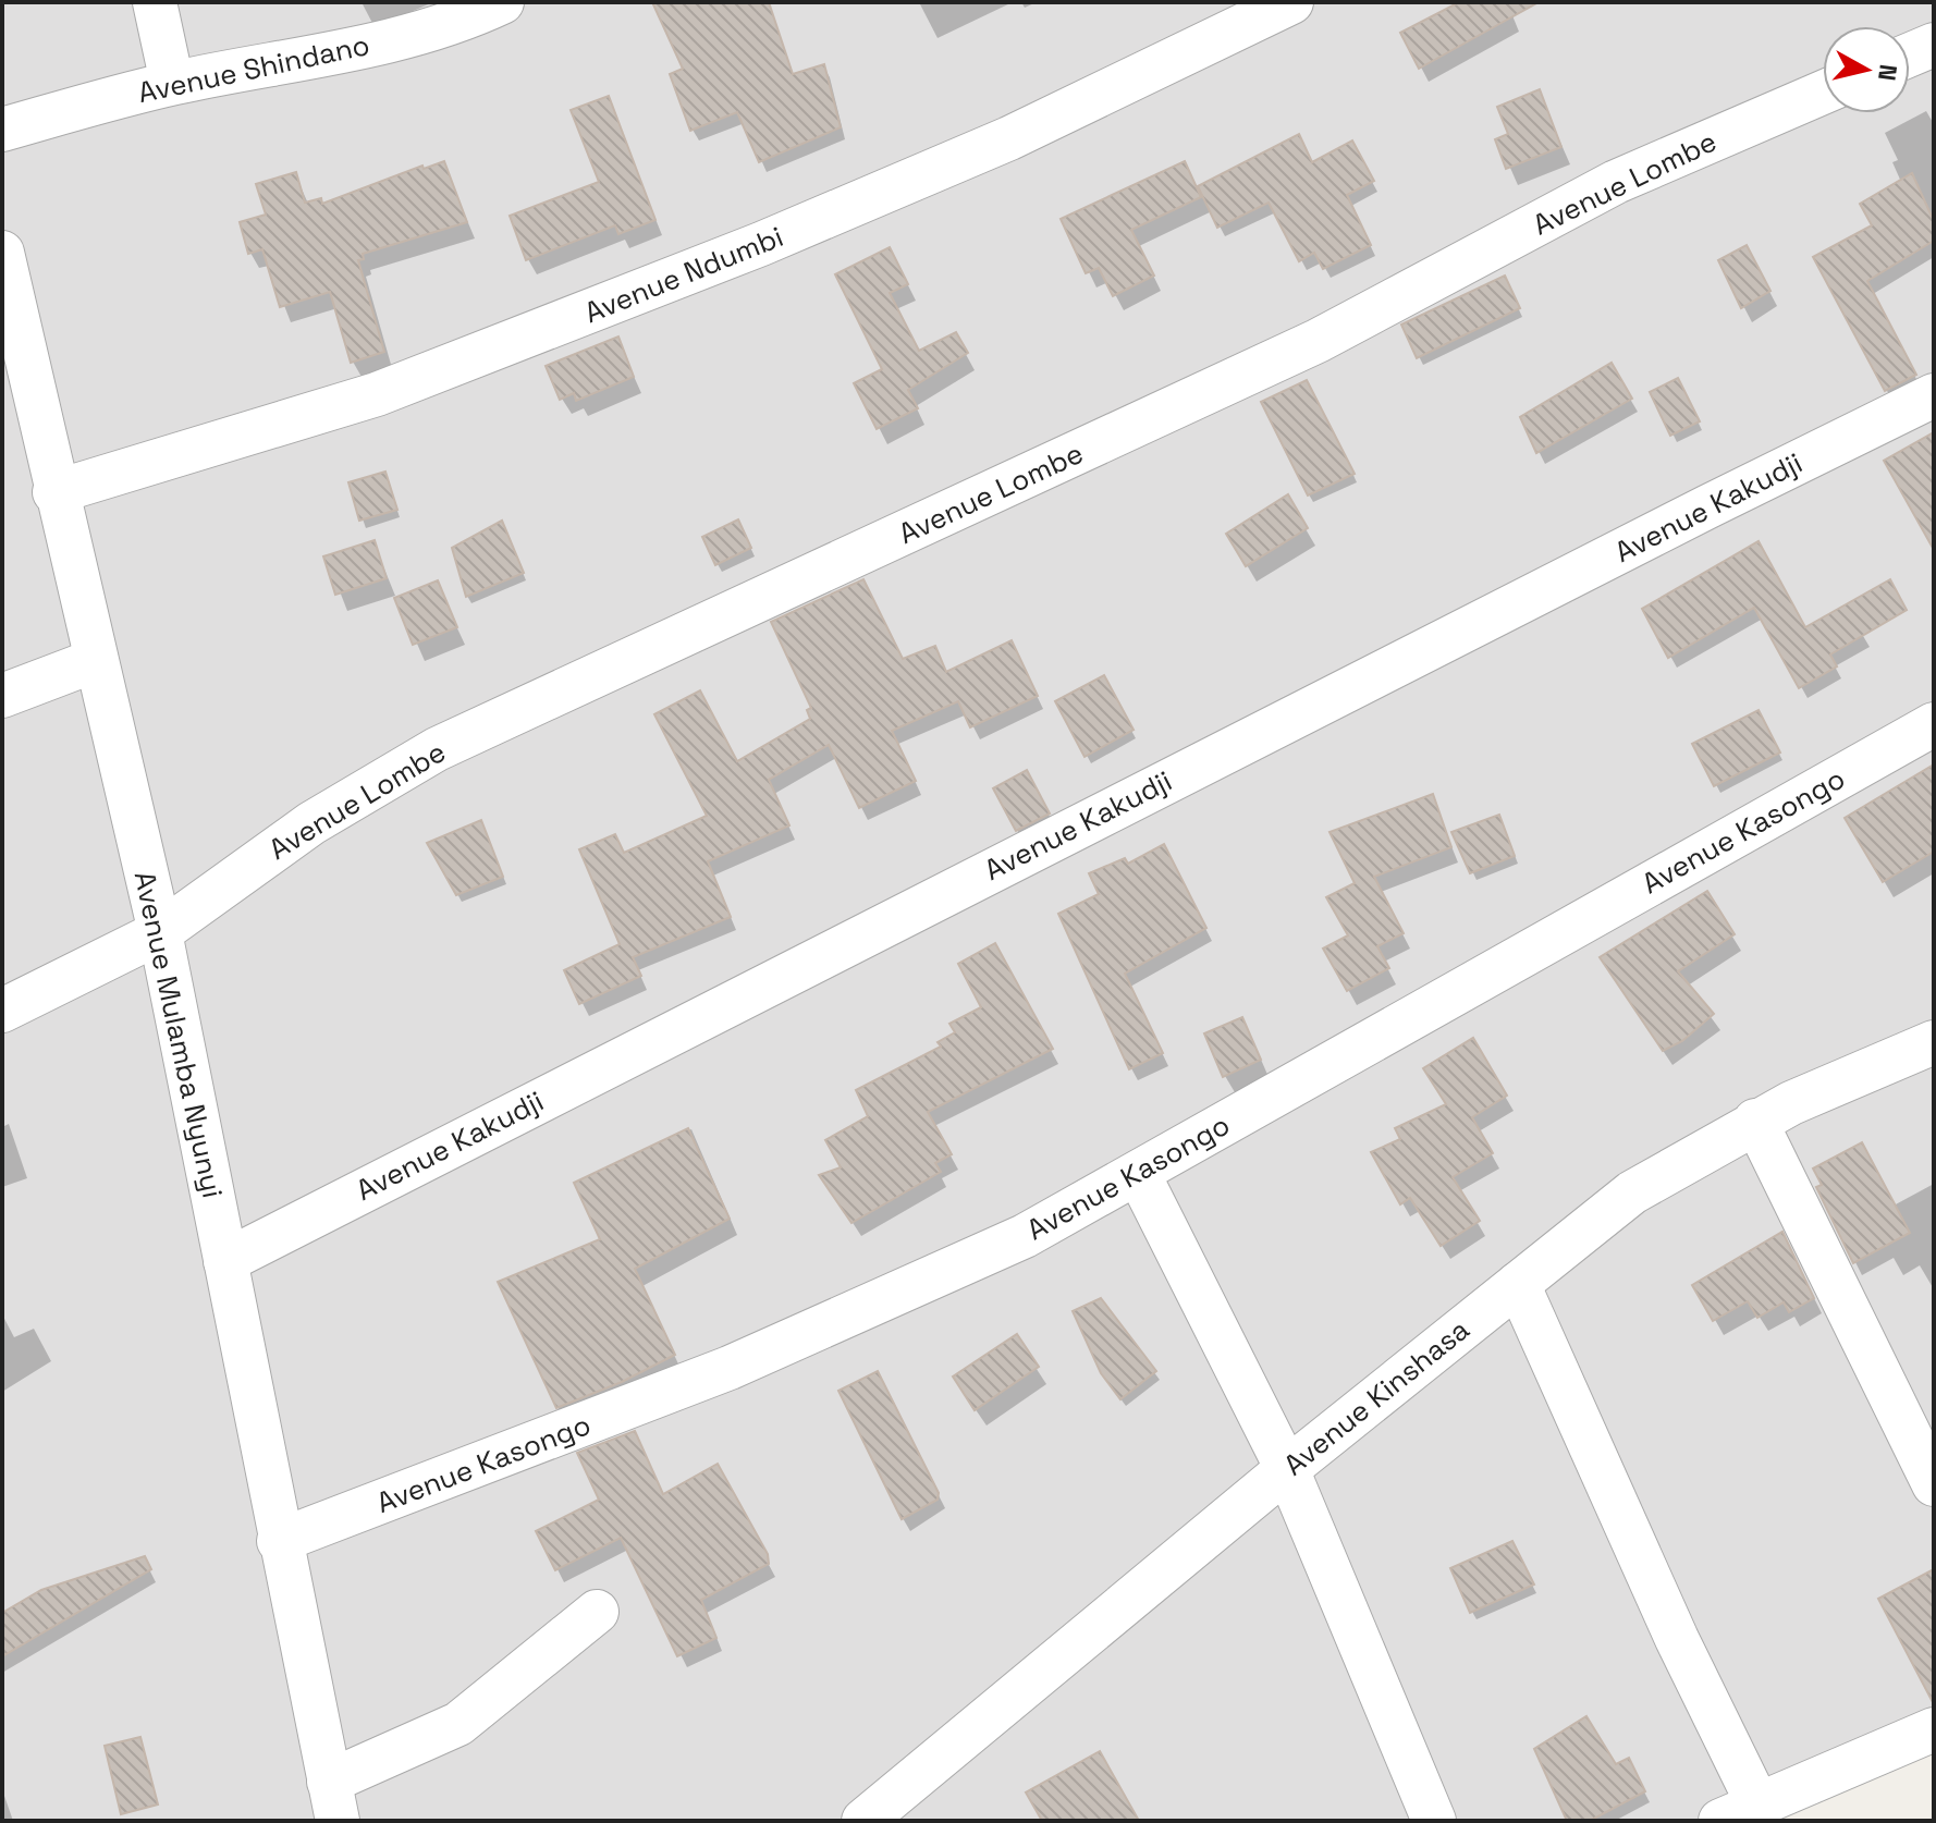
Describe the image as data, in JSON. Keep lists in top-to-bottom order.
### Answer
{
  "streets": {
    "street": [
      "Avenue Shindano",
      "Avenue Lombe",
      "Avenue Ndumbi",
      "Avenue Kakudji",
      "Avenue Kasongo",
      "Avenue Mulamba Nyunyi",
      "Avenue Kinshasa"
    ]
  },
  "crossings": [
    ["Avenue Lombe", "Avenue Mulamba Nyunyi"],
    ["Avenue Ndumbi", "Avenue Mulamba Nyunyi"],
    ["Avenue Kakudji", "Avenue Mulamba Nyunyi"],
    ["Avenue Kasongo", "Avenue Mulamba Nyunyi"]
  ],
  "north": "right"
}
